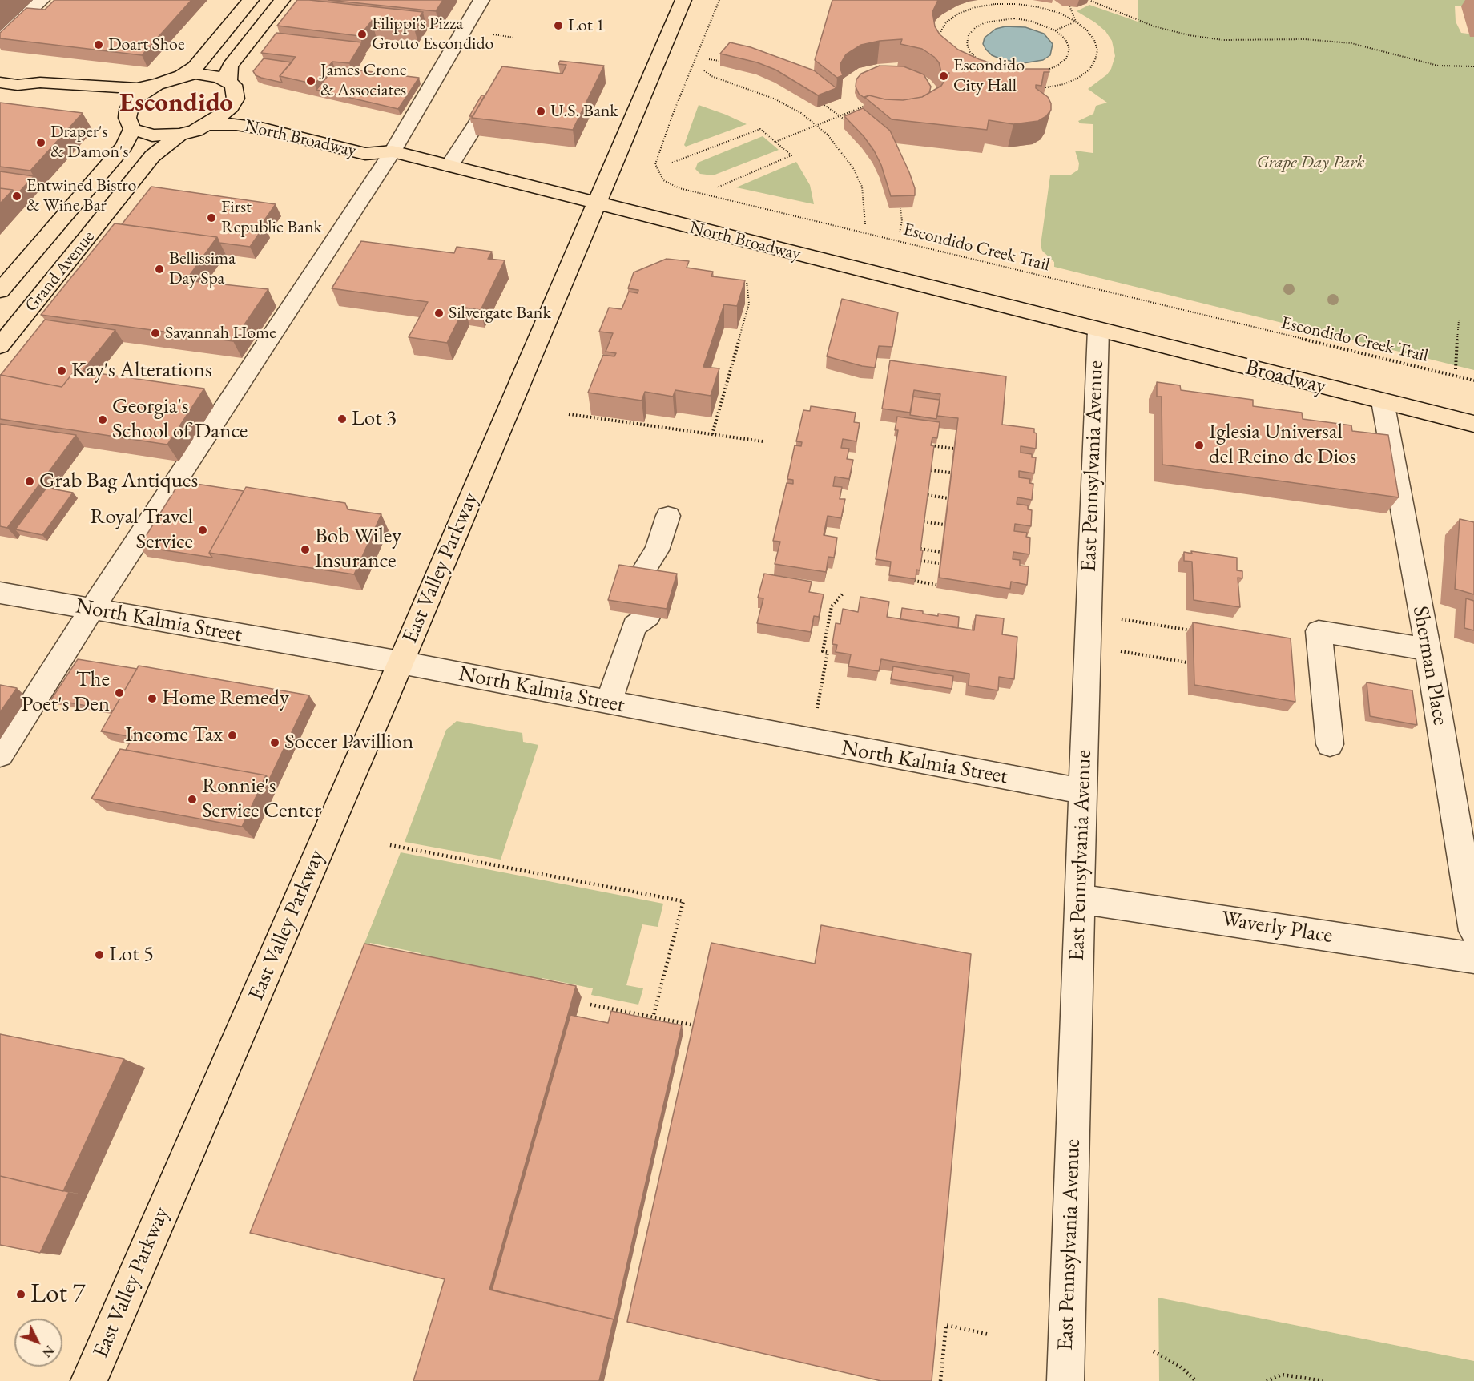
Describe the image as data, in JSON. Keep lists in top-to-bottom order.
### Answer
{
  "streets": {
    "main road": [
      "North Broadway",
      "Grand Avenue",
      "Broadway",
      "East Valley Parkway"
    ],
    "street": [
      "East Pennsylvania Avenue",
      "North Kalmia Street",
      "Sherman Place",
      "Waverly Place"
    ],
    "path": ["Escondido Creek Trail"]
  },
  "crossings": [
    ["North Broadway", "Grand Avenue"],
    ["North Broadway", "Broadway"],
    ["North Broadway", "East Pennsylvania Avenue"],
    ["North Broadway", "East Valley Parkway"],
    ["Broadway", "East Pennsylvania Avenue"],
    ["Broadway", "Sherman Place"],
    ["East Pennsylvania Avenue", "North Kalmia Street"],
    ["East Pennsylvania Avenue", "Waverly Place"],
    ["East Valley Parkway", "North Kalmia Street"]
  ],
  "districts": ["Escondido"],
  "parks": ["Grape Day Park"],
  "places": [
    "Lot 1",
    "Filippi's Pizza Grotto Escondido",
    "Doart Shoe",
    "Escondido City Hall",
    "James Crone & Associates",
    "U.S. Bank",
    "Draper's & Damon's",
    "Entwined Bistro & Wine Bar",
    "First Republic Bank",
    "Bellissima Day Spa",
    "Silvergate Bank",
    "Savannah Home",
    "Kay's Alterations",
    "Lot 3",
    "Georgia's School of Dance",
    "Iglesia Universal del Reino de Dios",
    "Grab Bag Antiques",
    "Royal Travel Service",
    "Bob Wiley Insurance",
    "The Poet's Den",
    "Home Remedy",
    "Income Tax",
    "Soccer Pavillion",
    "Ronnie's Service Center",
    "Lot 5",
    "Lot 7"
  ],
  "north": "bottom right"
}
